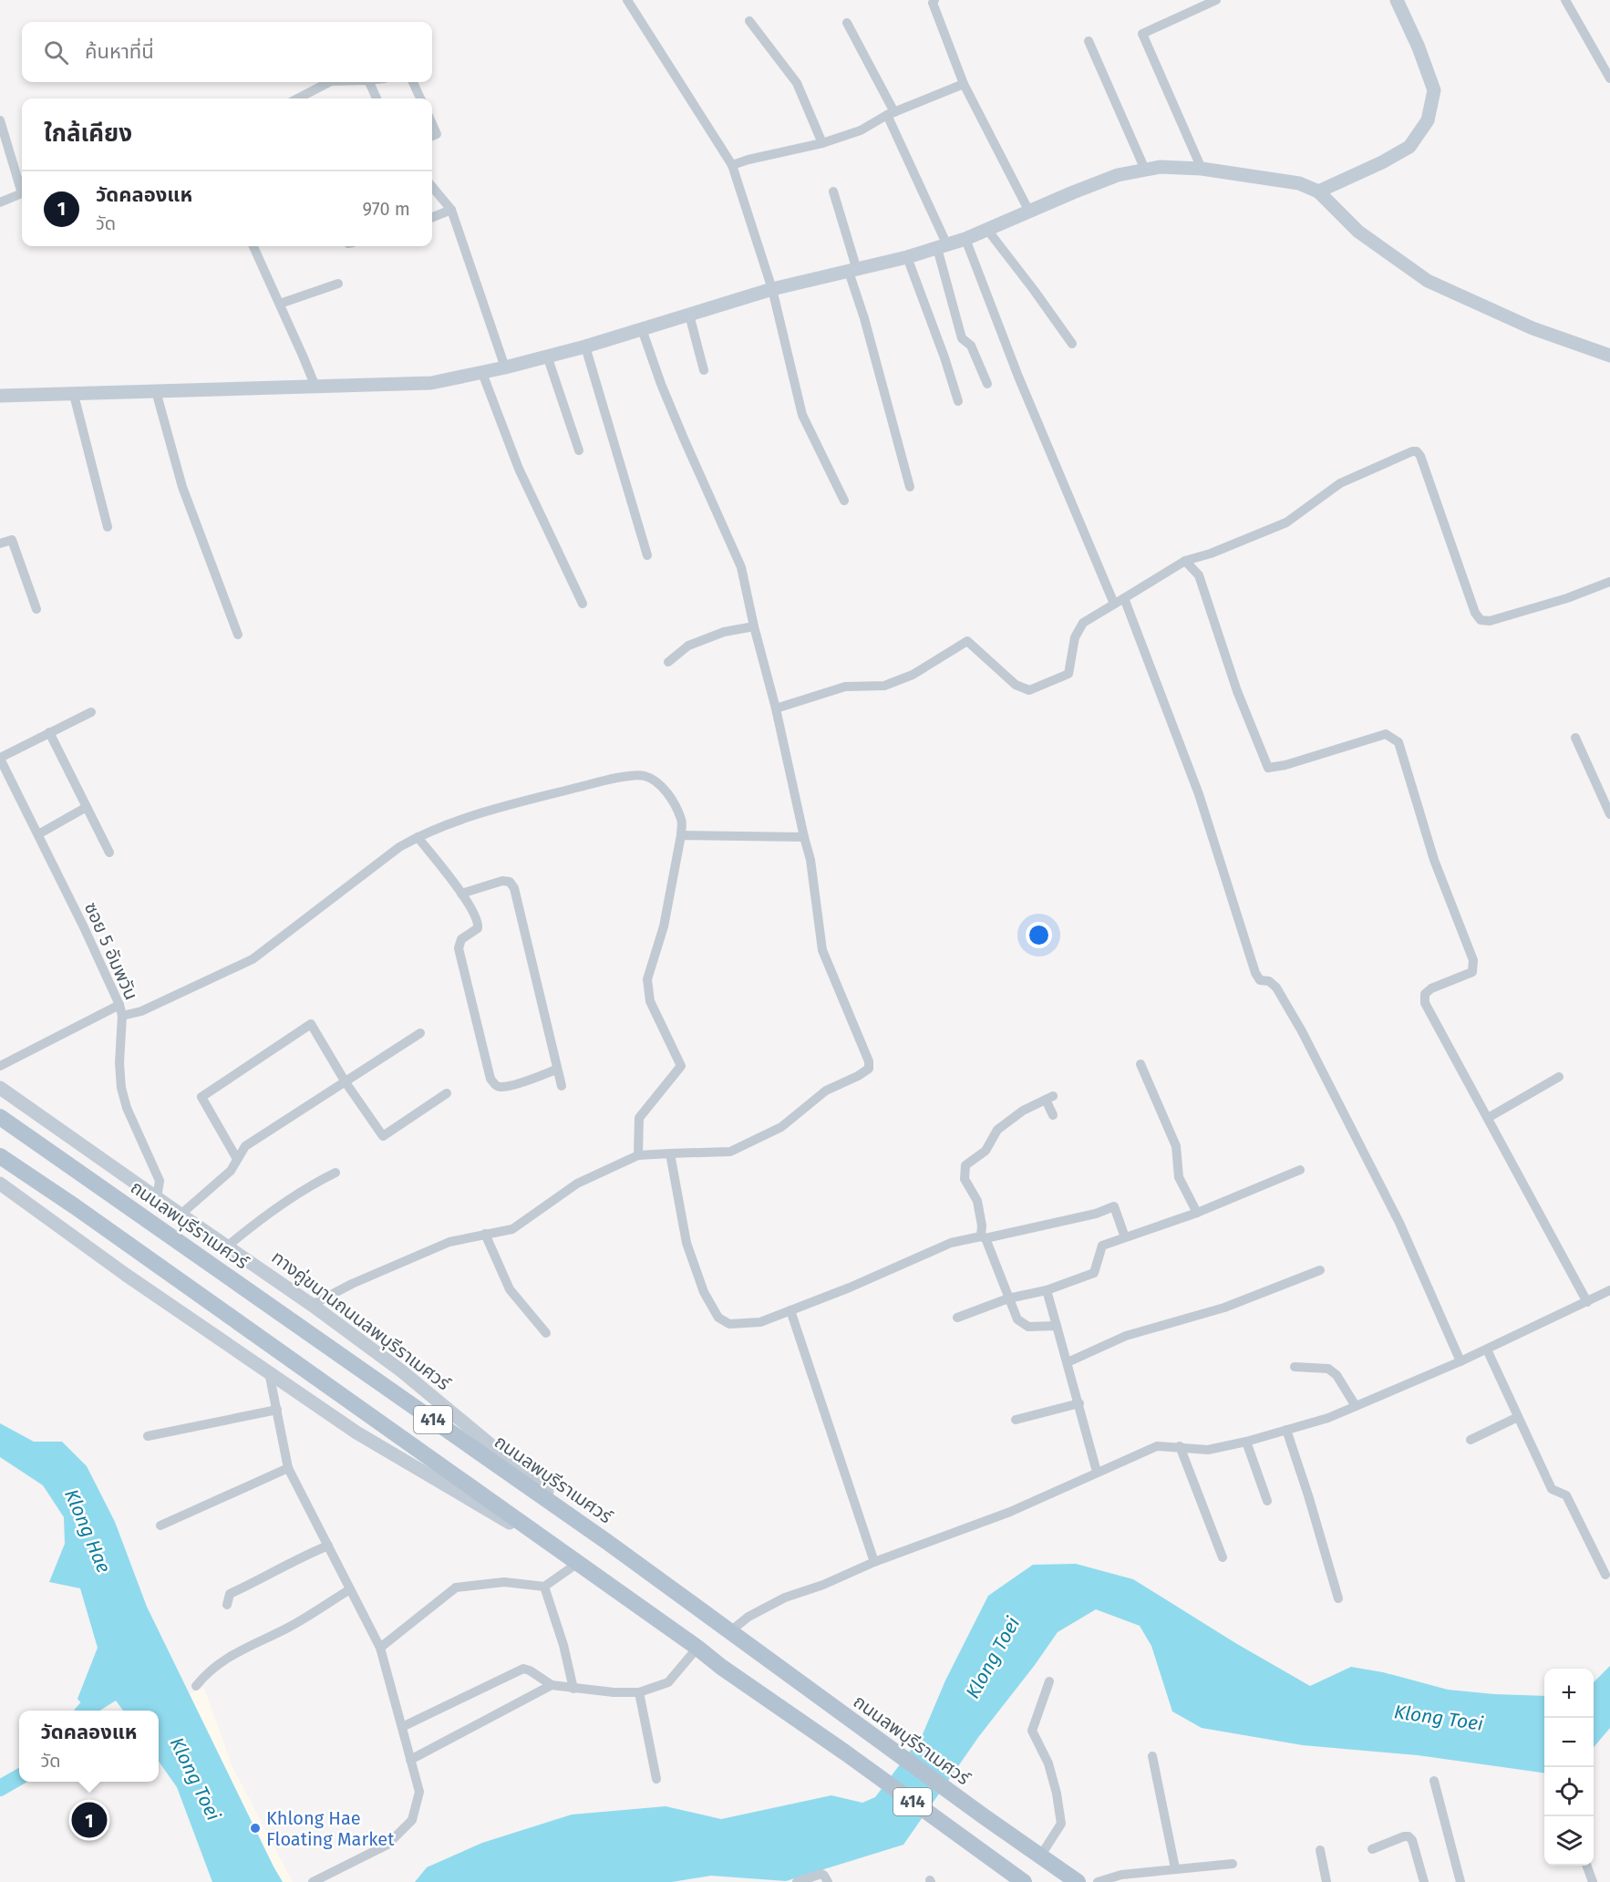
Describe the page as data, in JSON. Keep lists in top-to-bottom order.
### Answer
{
  "streets": {
    "main road": ["ถนนลพบุรีราเมศวร์", "414"],
    "street": ["ซอย 5 อัมพวัน", "ทางคู่ขนานถนนลพบุรีราเมศวร์"]
  },
  "crossings": [
    ["ซอย 5 อัมพวัน", "ทางคู่ขนานถนนลพบุรีราเมศวร์"],
    ["ถนนลพบุรีราเมศวร์", "ทางคู่ขนานถนนลพบุรีราเมศวร์"]
  ],
  "water": ["Klong Hae", "Klong Toei"],
  "places": ["Khlong Hae Floating Market"],
  "page": {
    "search": "ค้นหาที่นี่",
    "heading": "ใกล้เคียง",
    "list": [
      {
        "mark": "1",
        "name": "วัดคลองแห",
        "note": "วัด",
        "value": "970 m"
      }
    ],
    "map_buttons": ["+", "−"],
    "popup": ["วัดคลองแห", "วัด"],
    "pins": "1"
  }
}
